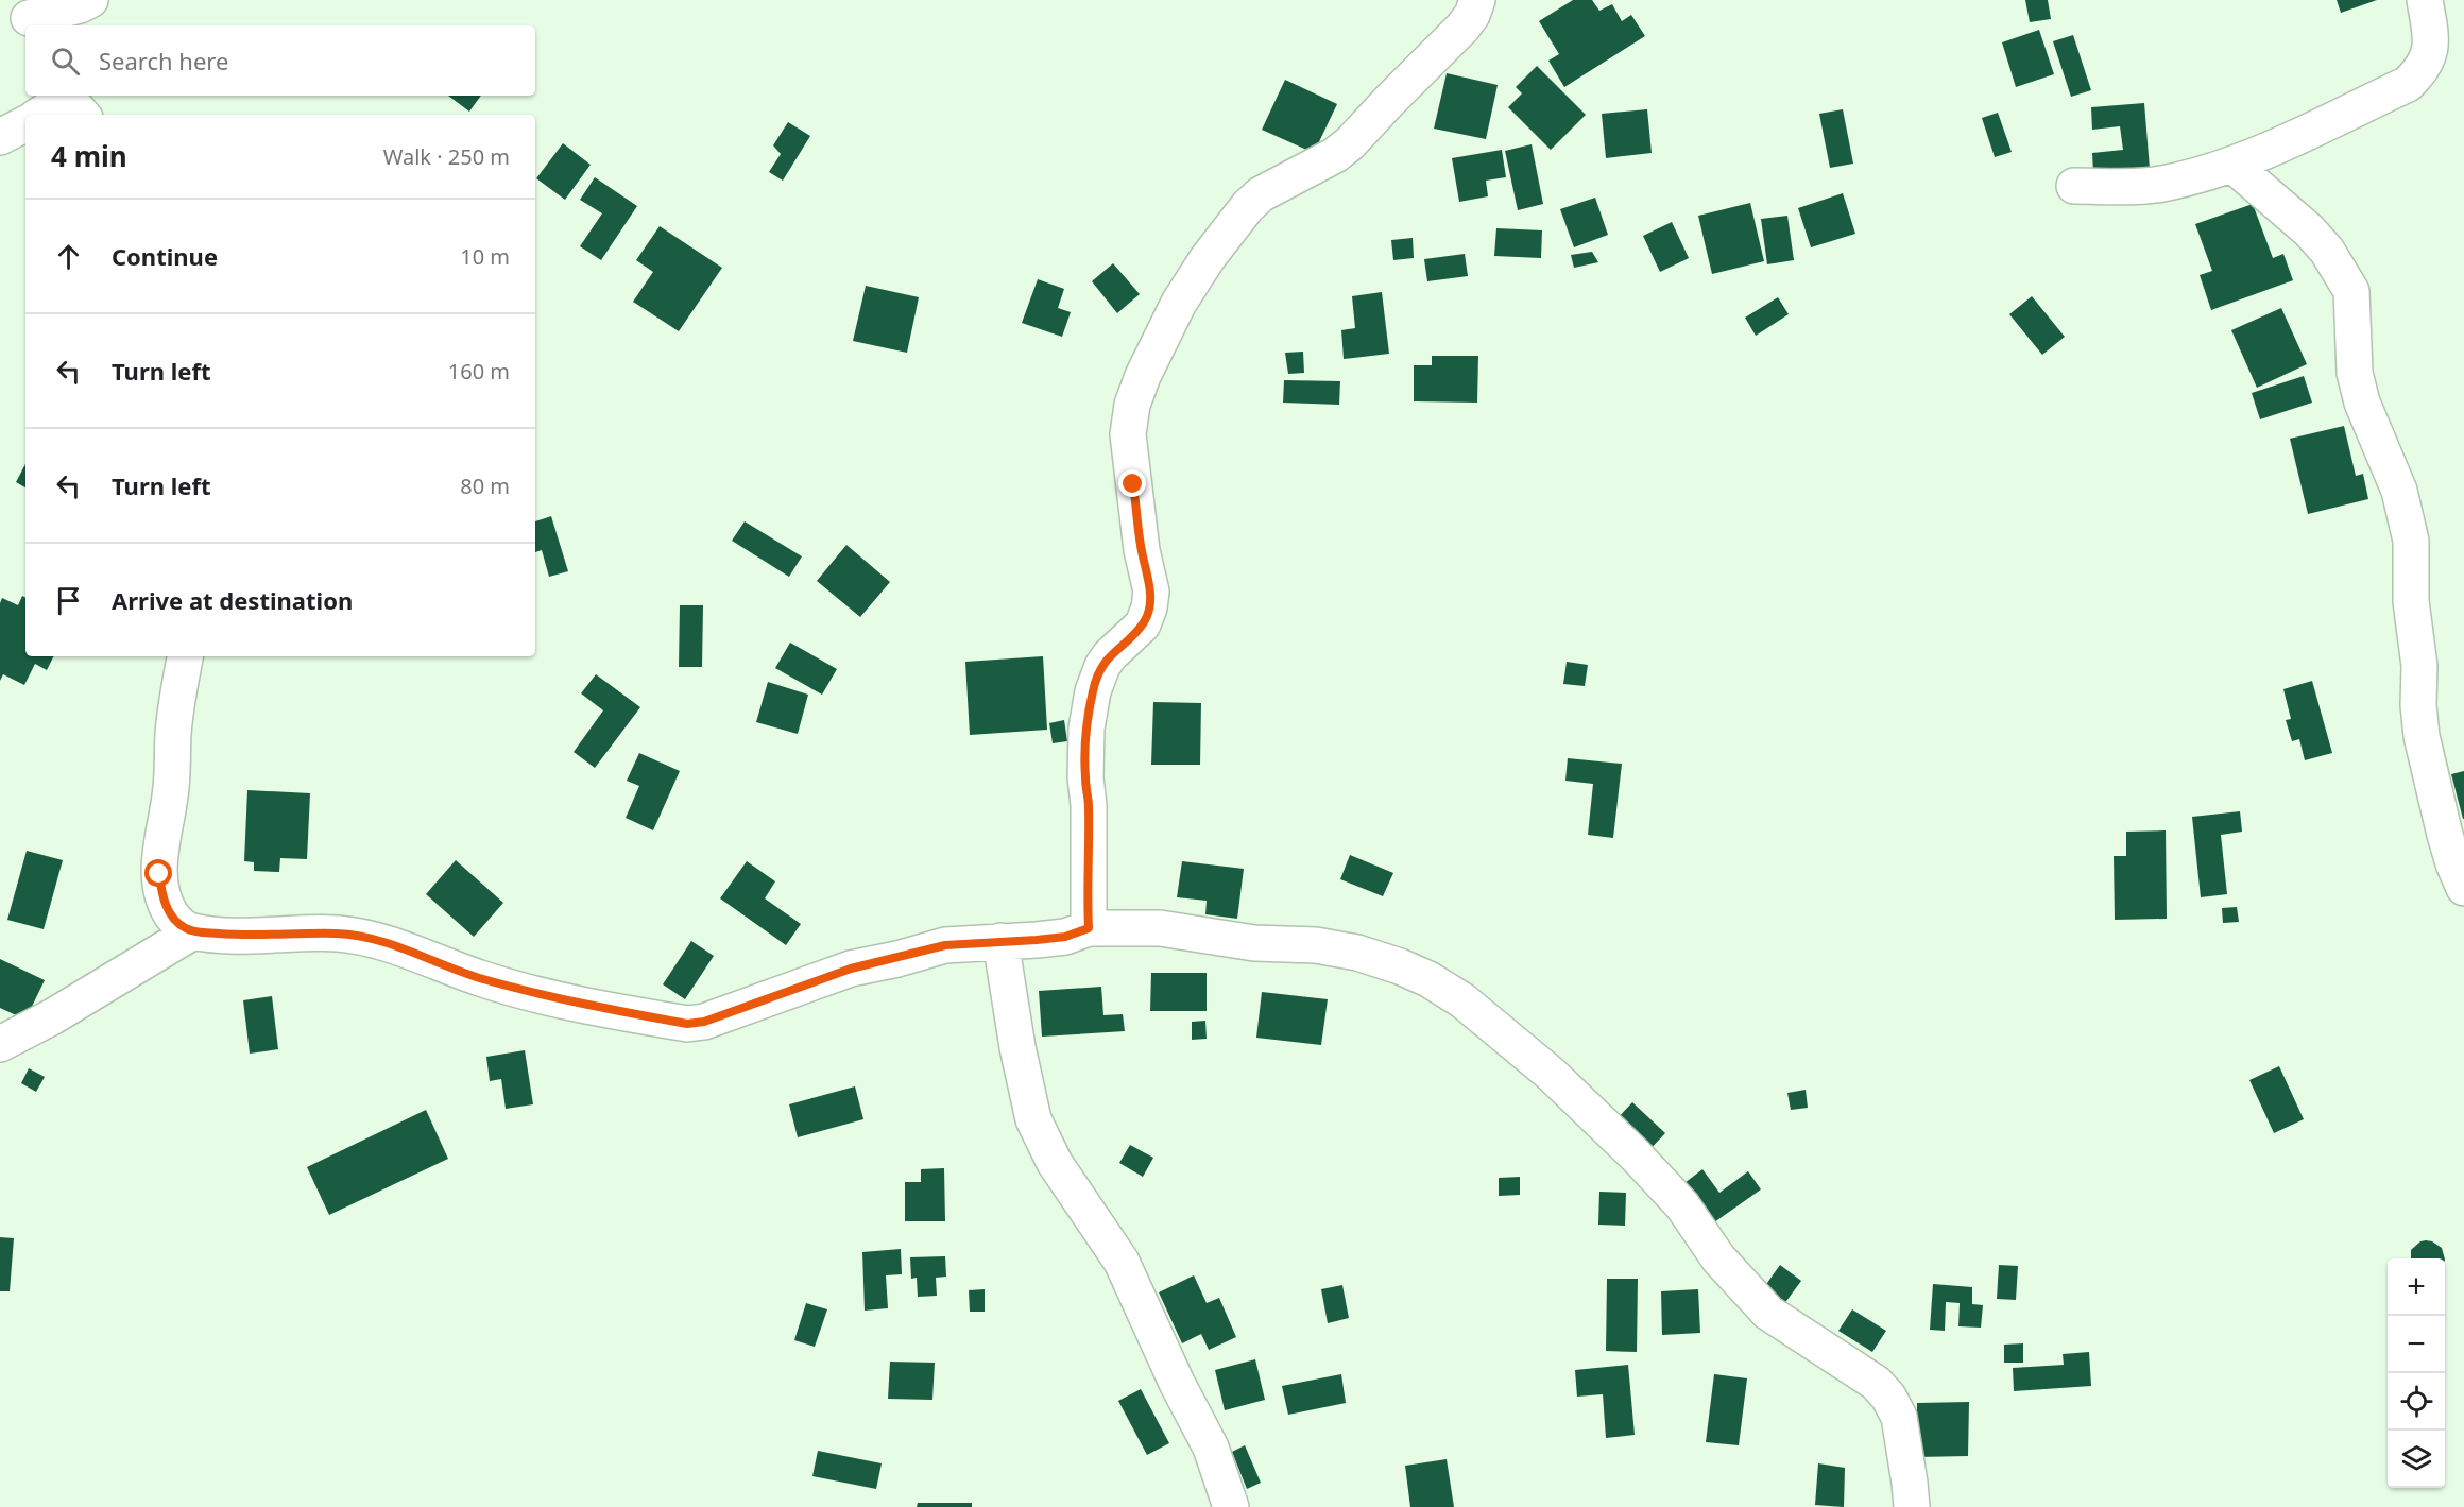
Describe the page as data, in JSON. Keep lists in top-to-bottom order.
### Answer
{
  "page": {
    "search": "Search here",
    "heading": ["4 min", "Walk · 250 m"],
    "list": [
      ["Continue", "10 m"],
      ["Turn left", "160 m"],
      ["Turn left", "80 m"],
      "Arrive at destination"
    ],
    "map_buttons": ["+", "−"]
  }
}
